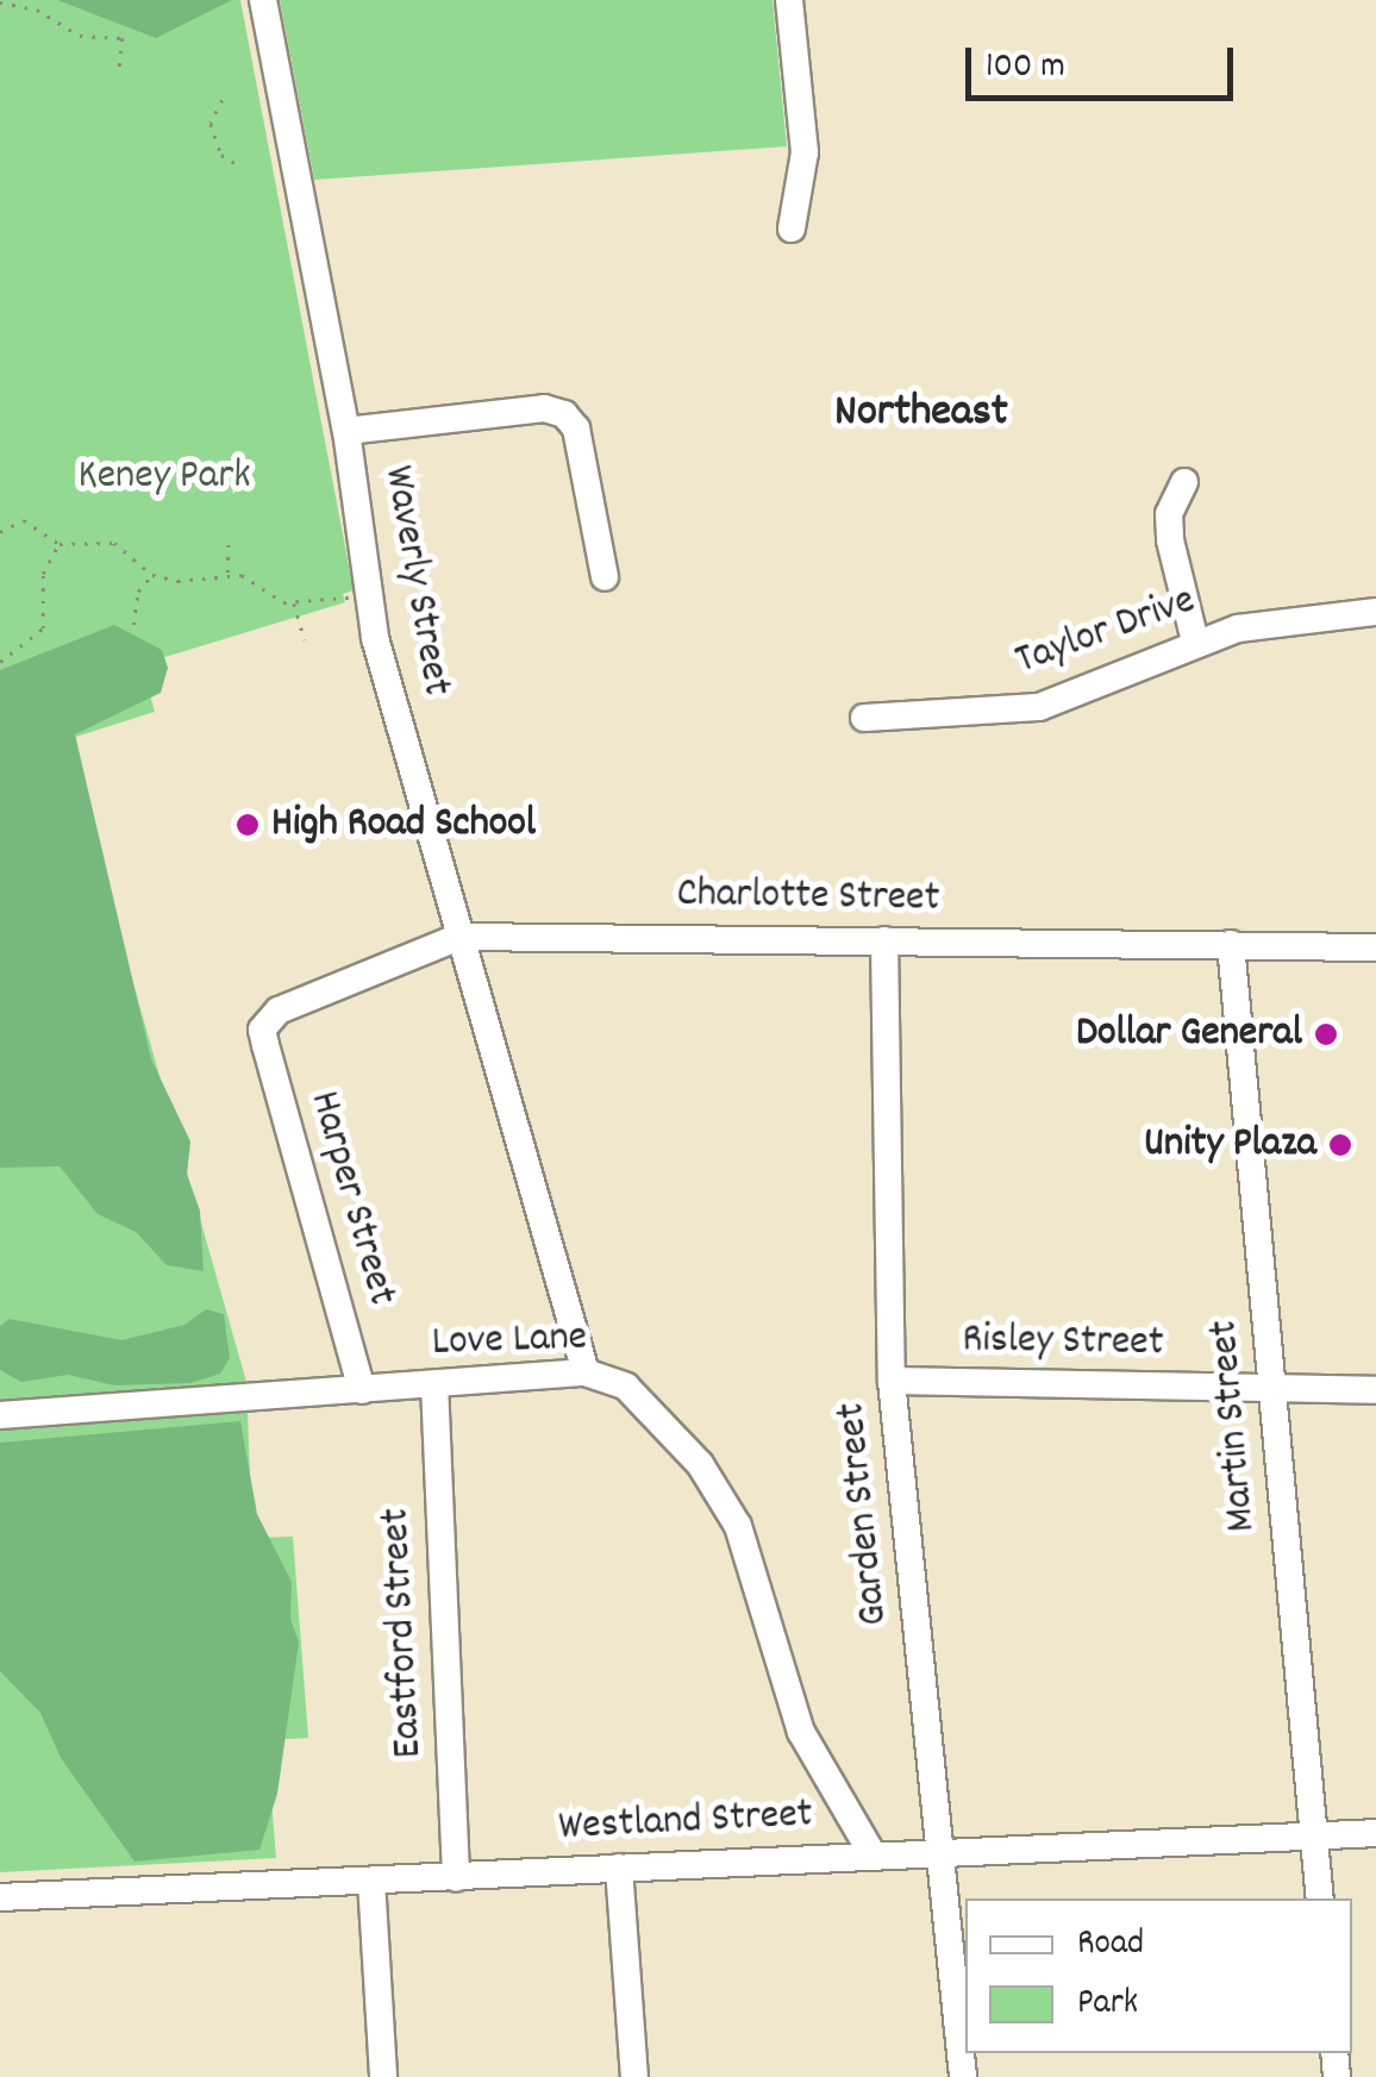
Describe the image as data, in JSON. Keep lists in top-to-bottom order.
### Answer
{
  "streets": {
    "street": [
      "Waverly Street",
      "Taylor Drive",
      "Charlotte Street",
      "Harper Street",
      "Love Lane",
      "Risley Street",
      "Martin Street",
      "Garden Street",
      "Eastford Street",
      "Westland Street"
    ]
  },
  "crossings": [
    ["Waverly Street", "Charlotte Street"],
    ["Waverly Street", "Love Lane"],
    ["Charlotte Street", "Harper Street"],
    ["Charlotte Street", "Martin Street"],
    ["Charlotte Street", "Garden Street"],
    ["Harper Street", "Love Lane"],
    ["Love Lane", "Eastford Street"],
    ["Love Lane", "Westland Street"],
    ["Risley Street", "Martin Street"],
    ["Risley Street", "Garden Street"],
    ["Martin Street", "Westland Street"],
    ["Garden Street", "Westland Street"],
    ["Eastford Street", "Westland Street"]
  ],
  "districts": ["Northeast"],
  "parks": ["Keney Park"],
  "places": ["High Road School", "Dollar General", "Unity Plaza"],
  "legend": ["Road", "Park"],
  "scale_bar": "100 m"
}
